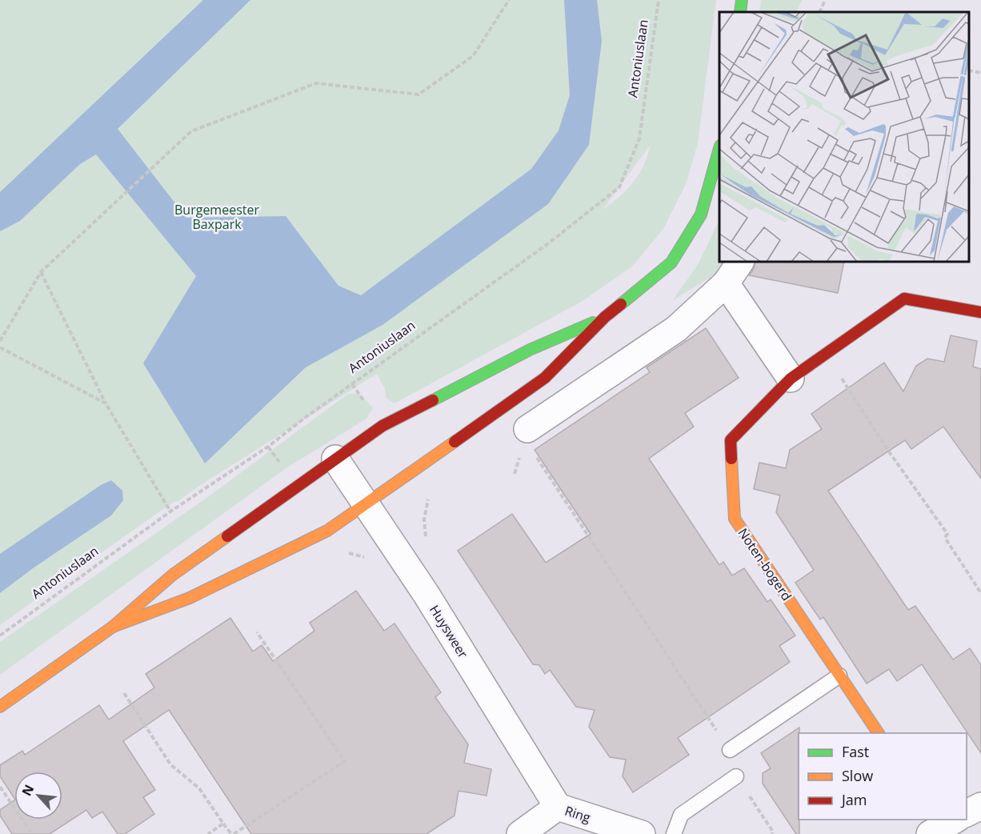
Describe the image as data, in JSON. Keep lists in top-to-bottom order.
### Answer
{
  "streets": {
    "main road": ["Noten-bogerd"],
    "street": ["Huysweer", "Ring"],
    "path": ["Antoniuslaan"]
  },
  "crossings": [
    ["Huysweer", "Ring"]
  ],
  "parks": ["Burgemeester Baxpark"],
  "legend": ["Fast", "Slow", "Jam"],
  "north": "top left"
}
